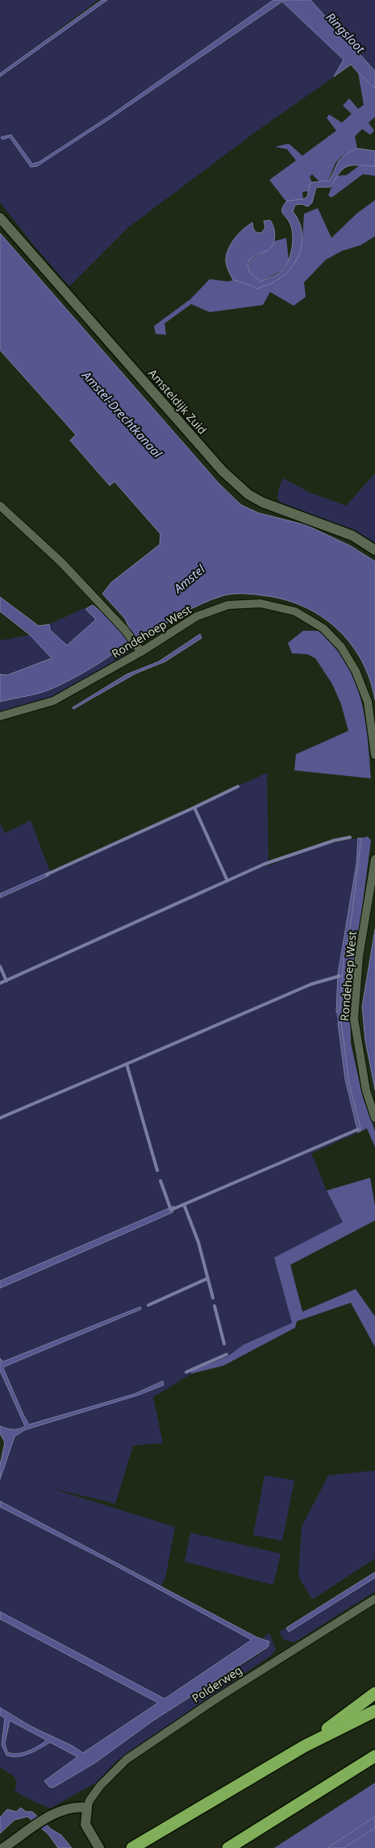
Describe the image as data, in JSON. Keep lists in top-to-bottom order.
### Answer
{
  "streets": {
    "street": ["Amsteldijk Zuid", "Rondehoep West", "Polderweg"]
  },
  "water": ["Ringsloot", "Amstel-Drechtkanaal", "Amstel"]
}
